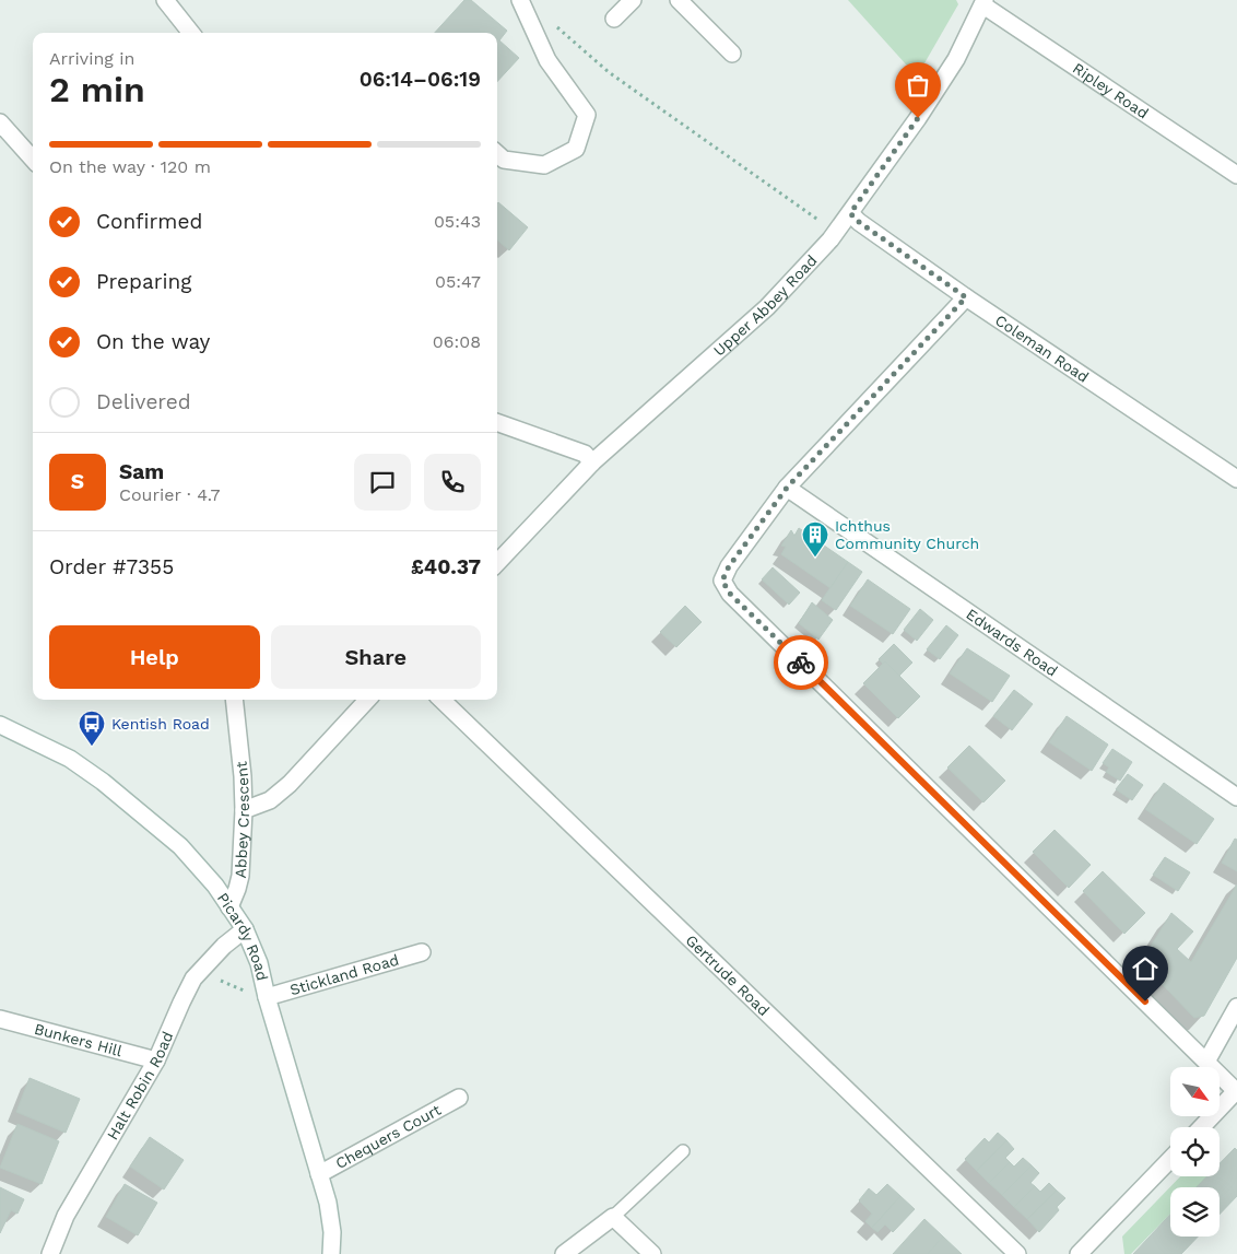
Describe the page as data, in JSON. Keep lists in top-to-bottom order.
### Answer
{
  "streets": {
    "street": [
      "Ripley Road",
      "Upper Abbey Road",
      "Coleman Road",
      "Edwards Road",
      "Abbey Crescent",
      "Picardy Road",
      "Stickland Road",
      "Gertrude Road",
      "Bunkers Hill",
      "Halt Robin Road",
      "Chequers Court"
    ]
  },
  "crossings": [
    ["Ripley Road", "Upper Abbey Road"],
    ["Upper Abbey Road", "Coleman Road"],
    ["Abbey Crescent", "Picardy Road"],
    ["Picardy Road", "Stickland Road"],
    ["Picardy Road", "Halt Robin Road"],
    ["Picardy Road", "Chequers Court"],
    ["Bunkers Hill", "Halt Robin Road"]
  ],
  "places": {
    "building": ["Ichthus Community Church"],
    "bus stop": ["Kentish Road"]
  },
  "north": "bottom right",
  "page": {
    "heading": ["2 min", "Arriving in", "06:14–06:19"],
    "panel": [
      "Sam",
      "Courier · 4.7",
      "Order #7355",
      "£40.37"
    ],
    "bar": "On the way · 120 m",
    "list": [
      ["Confirmed", "05:43"],
      ["Preparing", "05:47"],
      ["On the way", "06:08"],
      "Delivered"
    ],
    "round": "S",
    "buttons": ["Help", "Share"]
  }
}
